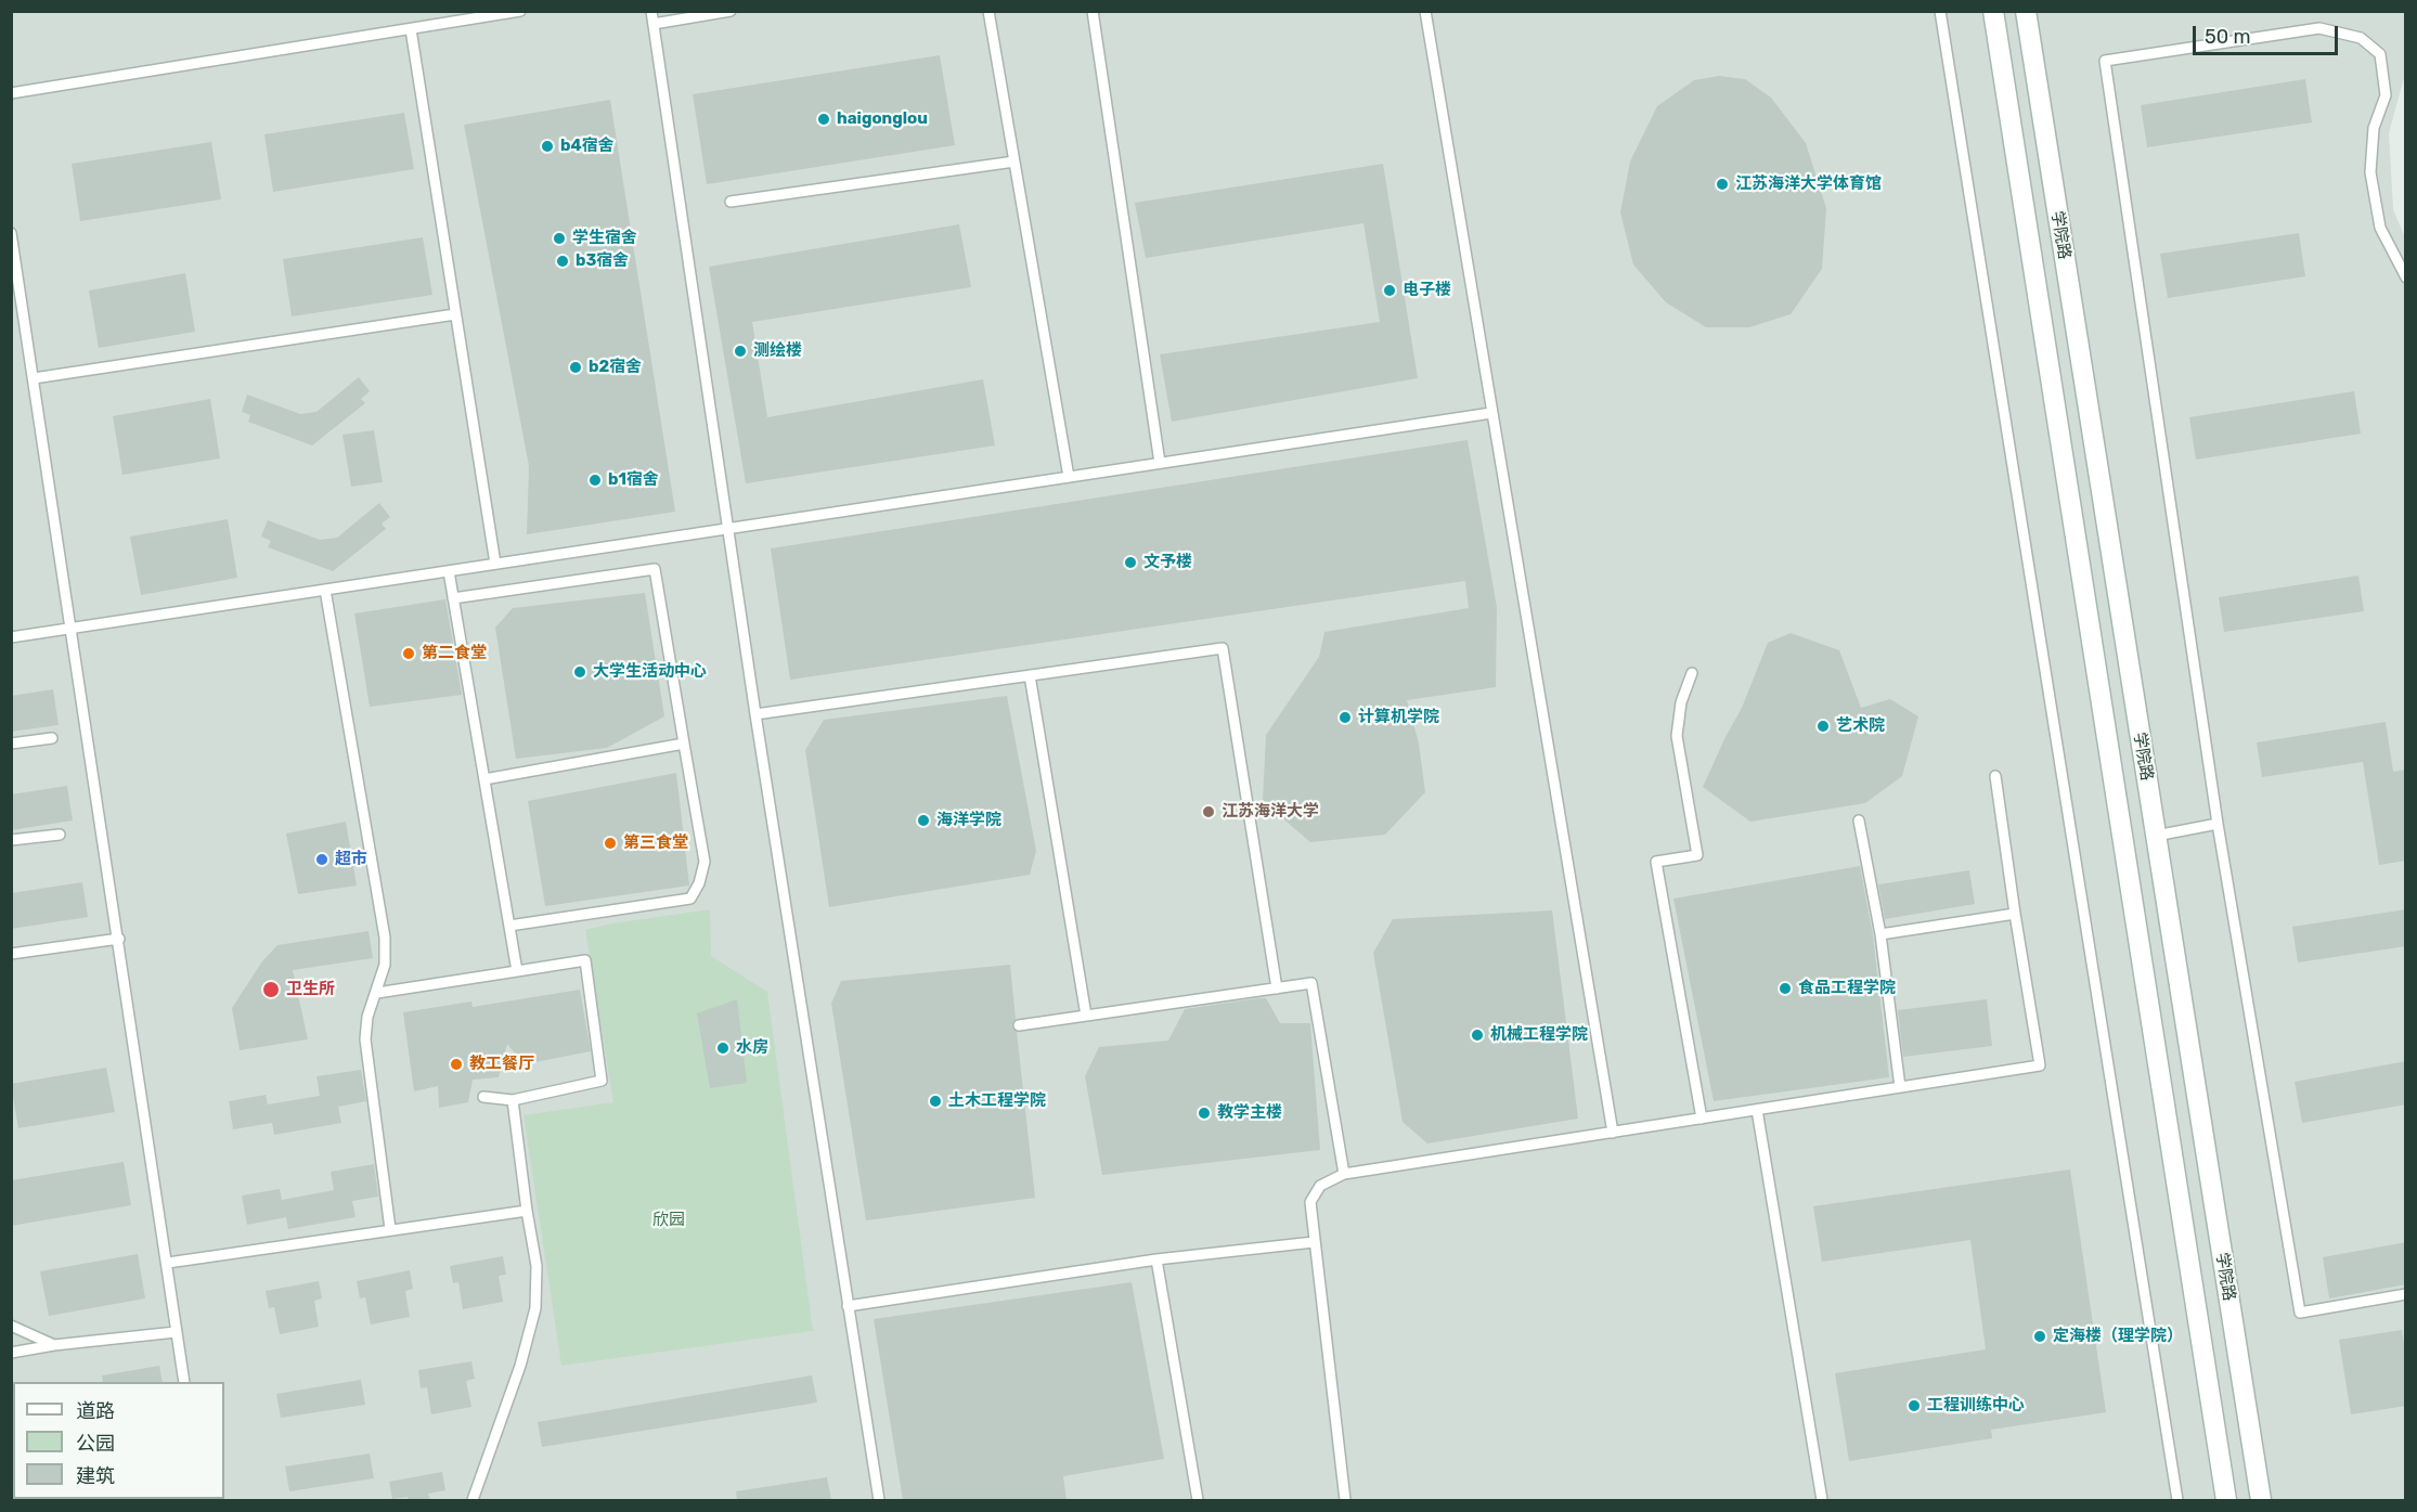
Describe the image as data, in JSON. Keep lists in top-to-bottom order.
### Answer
{
  "streets": {
    "main road": ["学院路"]
  },
  "parks": ["欣园"],
  "places": [
    "haigonglou",
    "b4宿舍",
    "江苏海洋大学体育馆",
    "学生宿舍",
    "b3宿舍",
    "电子楼",
    "测绘楼",
    "b2宿舍",
    "b1宿舍",
    "文予楼",
    "第二食堂",
    "大学生活动中心",
    "计算机学院",
    "艺术院",
    "江苏海洋大学",
    "海洋学院",
    "第三食堂",
    "超市",
    "食品工程学院",
    "卫生所",
    "机械工程学院",
    "水房",
    "教工餐厅",
    "土木工程学院",
    "教学主楼",
    "定海楼（理学院）",
    "工程训练中心"
  ],
  "legend": ["道路", "公园", "建筑"],
  "scale_bar": "50 m"
}
